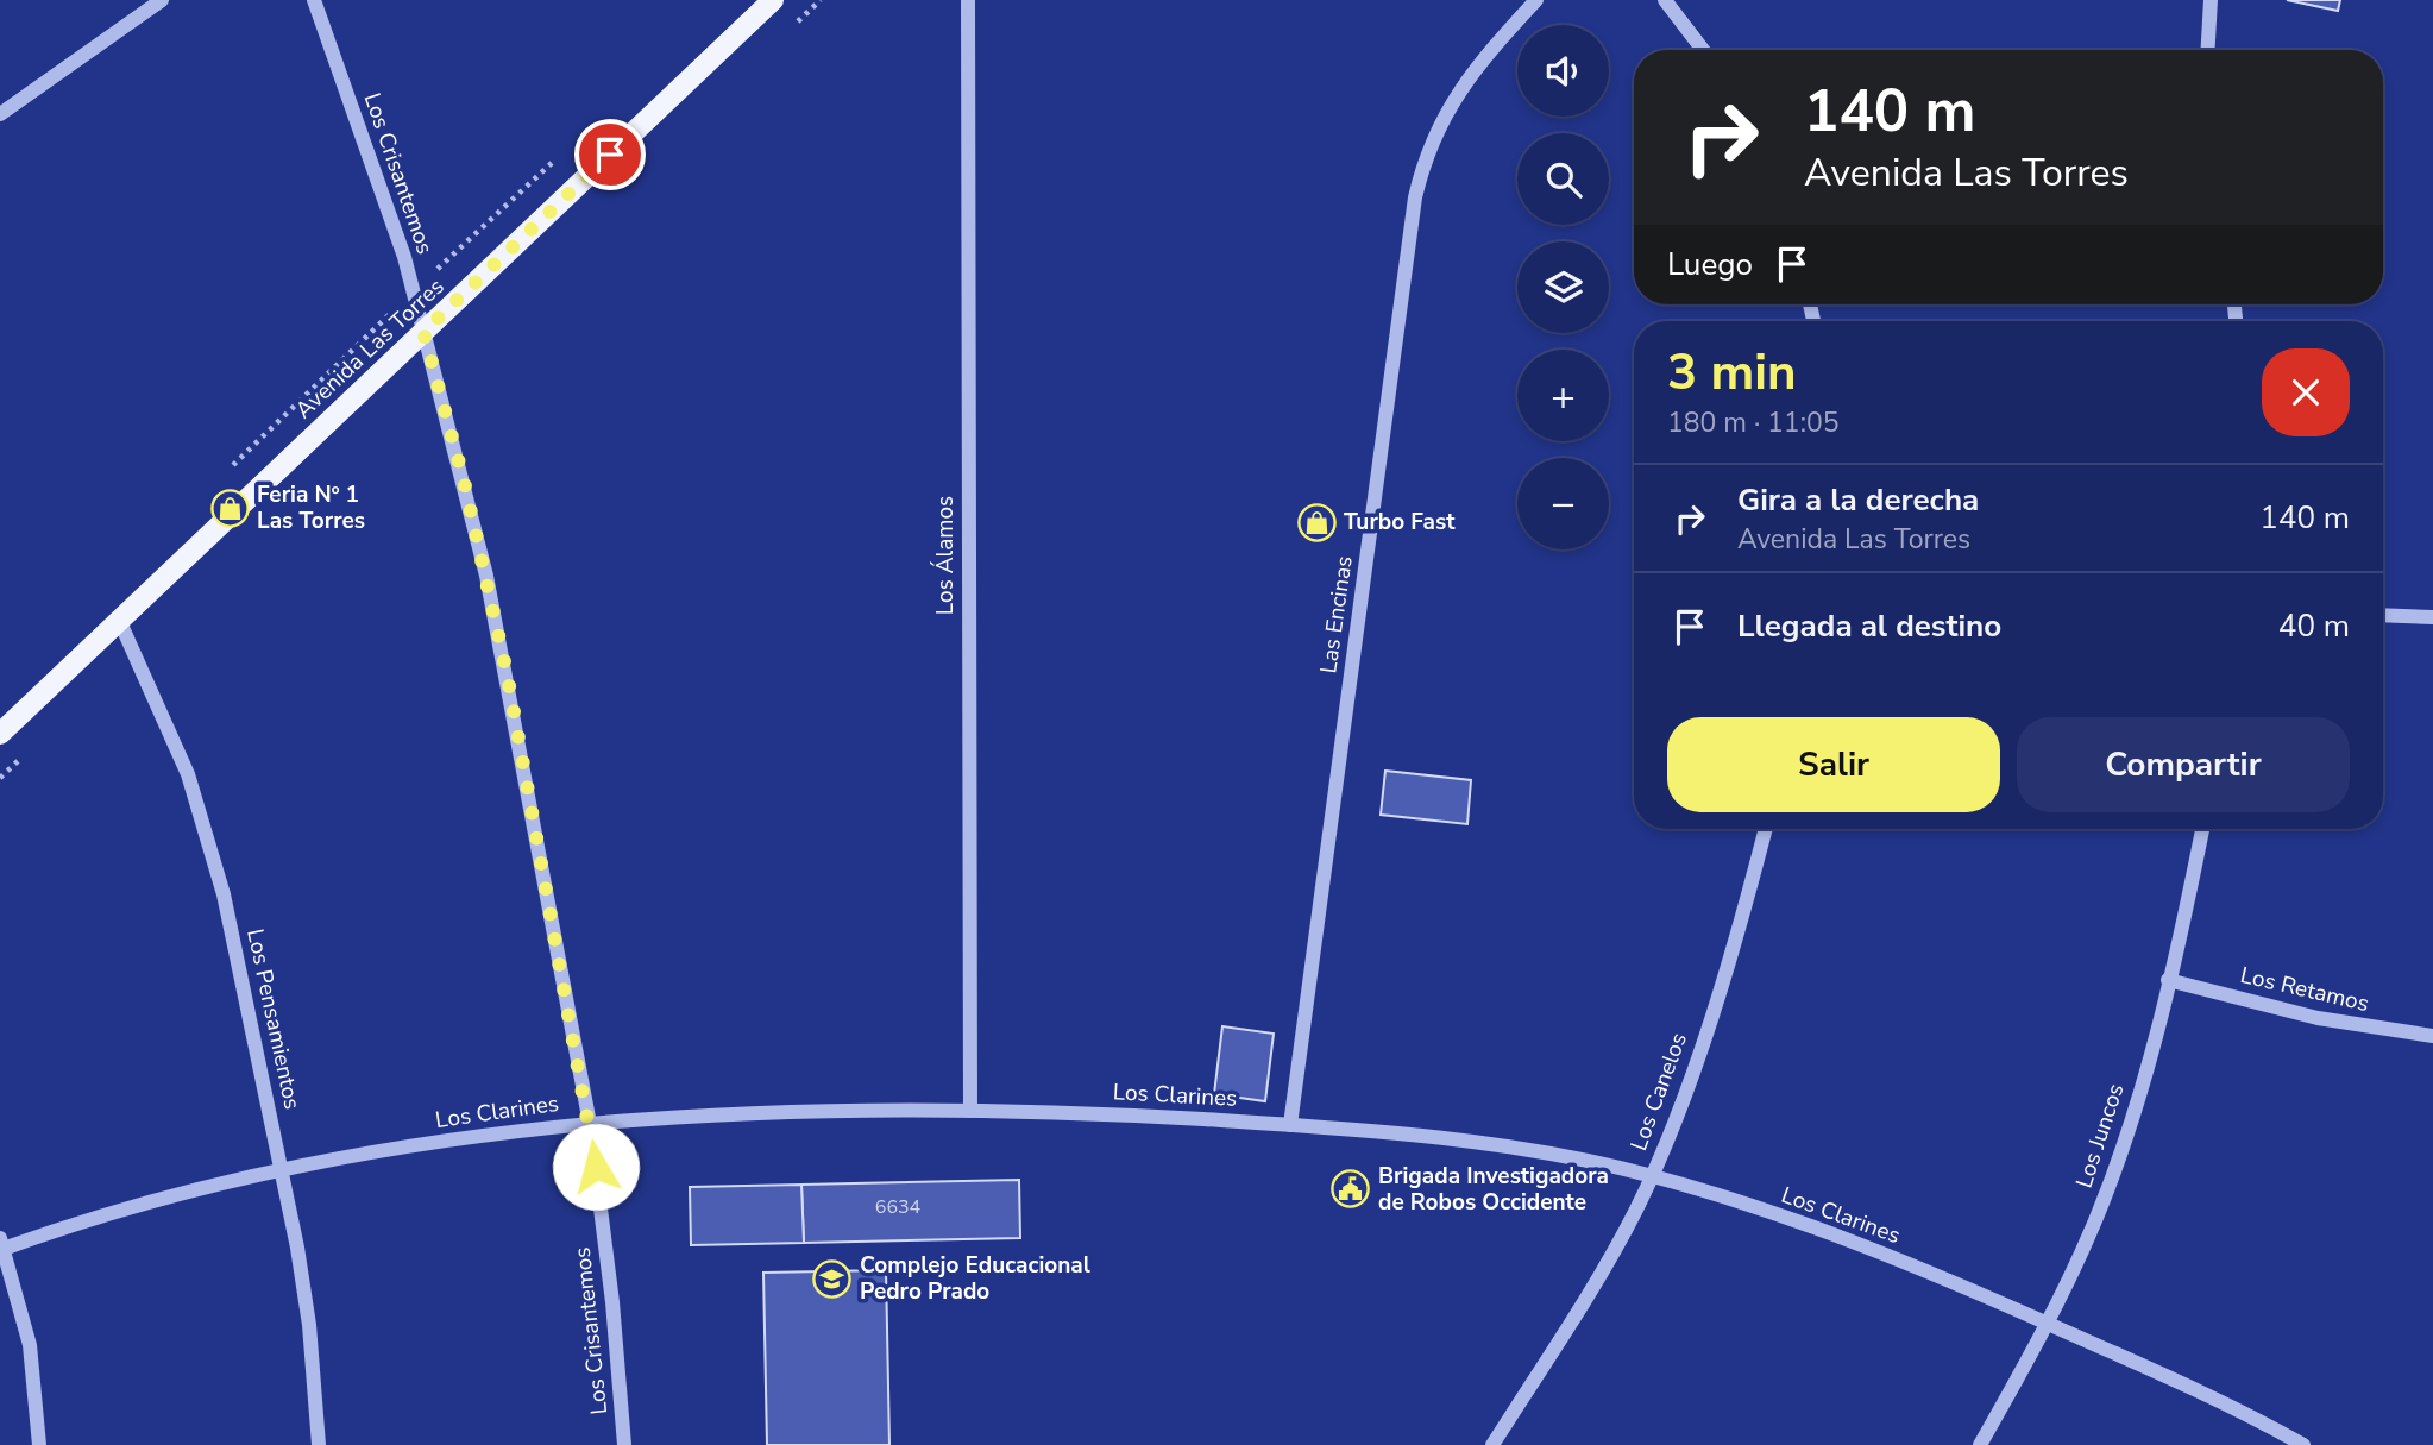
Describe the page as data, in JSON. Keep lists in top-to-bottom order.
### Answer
{
  "streets": {
    "main road": ["Avenida Las Torres"],
    "street": [
      "Los Crisantemos",
      "Los Álamos",
      "Las Encinas",
      "Los Retamos",
      "Los Pensamientos",
      "Los Canelos",
      "Los Clarines",
      "Los Juncos"
    ]
  },
  "crossings": [
    ["Los Crisantemos", "Avenida Las Torres"],
    ["Los Crisantemos", "Los Clarines"],
    ["Avenida Las Torres", "Los Pensamientos"],
    ["Los Álamos", "Los Clarines"],
    ["Las Encinas", "Los Clarines"],
    ["Los Retamos", "Los Juncos"],
    ["Los Pensamientos", "Los Clarines"],
    ["Los Canelos", "Los Clarines"],
    ["Los Clarines", "Los Juncos"]
  ],
  "places": {
    "shop": ["Feria Nº 1 Las Torres", "Turbo Fast"],
    "public building": ["Brigada Investigadora de Robos Occidente"],
    "school or university": ["Complejo Educacional Pedro Prado"]
  },
  "house_numbers": ["6634"],
  "page": {
    "map_buttons": ["+", "−"],
    "turn": ["140 m", "Avenida Las Torres"],
    "then": "Luego",
    "heading": ["3 min", "180 m · 11:05"],
    "list": [
      {
        "name": "Gira a la derecha",
        "note": "Avenida Las Torres",
        "value": "140 m"
      },
      {
        "name": "Llegada al destino",
        "value": "40 m"
      }
    ],
    "buttons": ["Salir", "Compartir"]
  }
}
